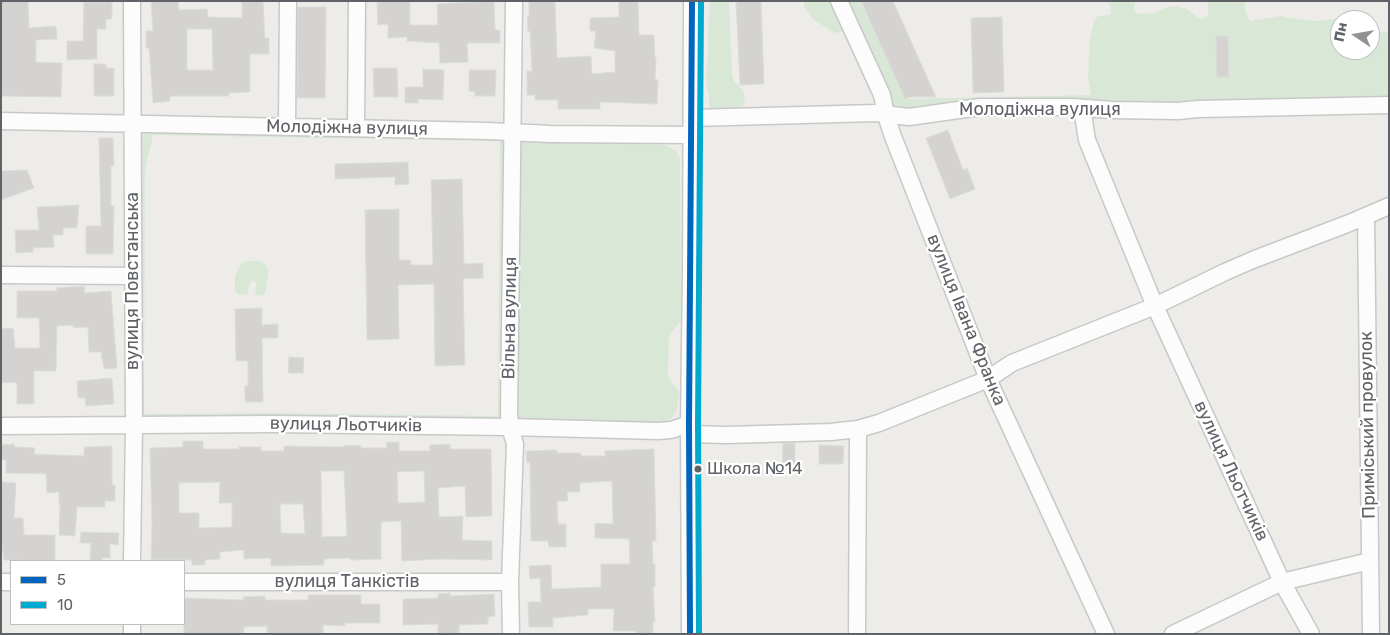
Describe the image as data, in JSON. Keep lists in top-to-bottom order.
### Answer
{
  "streets": {
    "street": [
      "Молодіжна вулиця",
      "вулиця Повстанська",
      "Вільна вулиця",
      "вулиця Івана Франка",
      "вулиця Льотчиків",
      "Приміський провулок",
      "вулиця Танкістів"
    ]
  },
  "crossings": [
    ["Молодіжна вулиця", "вулиця Повстанська"],
    ["Молодіжна вулиця", "Вільна вулиця"],
    ["Молодіжна вулиця", "вулиця Івана Франка"],
    ["Молодіжна вулиця", "вулиця Льотчиків"],
    ["вулиця Повстанська", "вулиця Льотчиків"],
    ["Вільна вулиця", "вулиця Льотчиків"],
    ["Вільна вулиця", "вулиця Танкістів"],
    ["вулиця Івана Франка", "вулиця Льотчиків"],
    ["вулиця Льотчиків", "Приміський провулок"]
  ],
  "places": ["Школа №14"],
  "lines": ["transit line 5", "transit line 10"],
  "legend": ["5", "10"],
  "north": "left"
}
